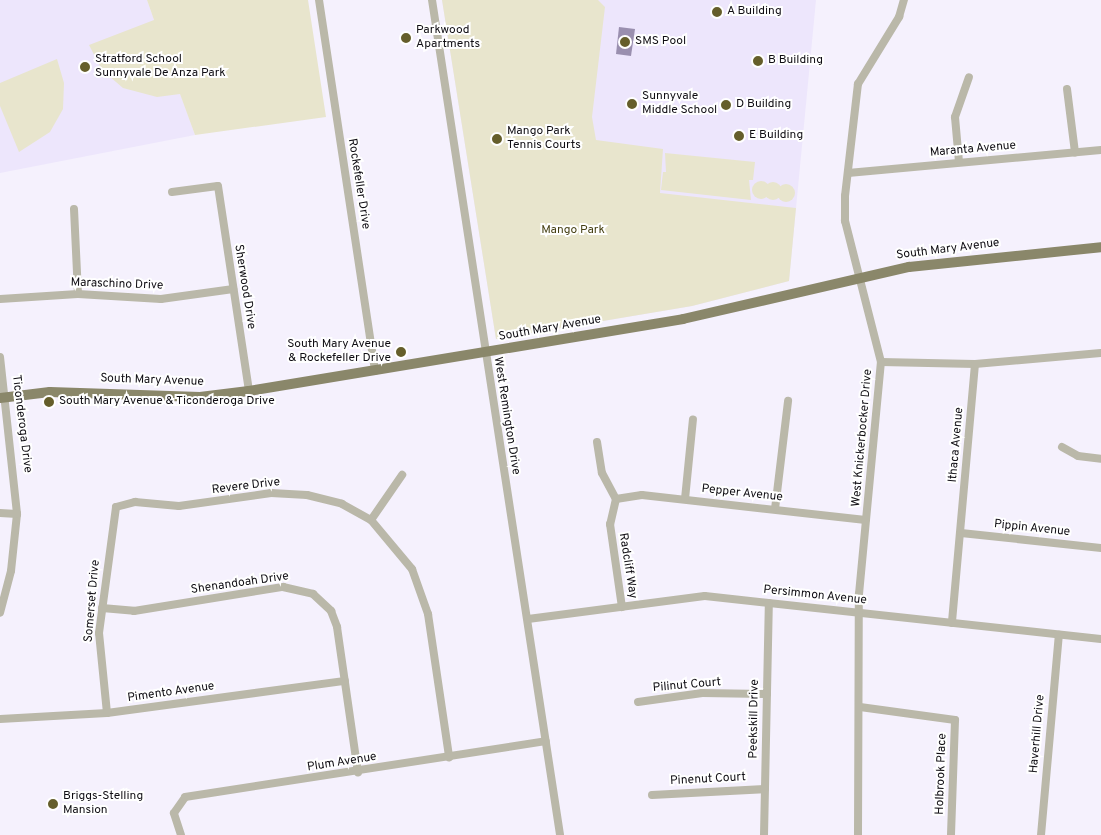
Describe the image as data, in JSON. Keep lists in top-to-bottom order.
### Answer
{
  "streets": {
    "main road": ["South Mary Avenue"],
    "street": [
      "Maranta Avenue",
      "Rockefeller Drive",
      "Maraschino Drive",
      "Sherwood Drive",
      "West Remington Drive",
      "Ticonderoga Drive",
      "West Knickerbocker Drive",
      "Ithaca Avenue",
      "Revere Drive",
      "Pepper Avenue",
      "Pippin Avenue",
      "Radcliff Way",
      "Shenandoah Drive",
      "Persimmon Avenue",
      "Somerset Drive",
      "Pilinut Court",
      "Pimento Avenue",
      "Peekskill Drive",
      "Haverhill Drive",
      "Plum Avenue",
      "Holbrook Place",
      "Pinenut Court"
    ]
  },
  "crossings": [
    ["Maranta Avenue", "West Knickerbocker Drive"],
    ["Rockefeller Drive", "South Mary Avenue"],
    ["South Mary Avenue", "Sherwood Drive"],
    ["South Mary Avenue", "West Remington Drive"],
    ["South Mary Avenue", "Ticonderoga Drive"],
    ["South Mary Avenue", "West Knickerbocker Drive"],
    ["Maraschino Drive", "Sherwood Drive"],
    ["West Remington Drive", "Persimmon Avenue"],
    ["West Remington Drive", "Plum Avenue"],
    ["West Knickerbocker Drive", "Pepper Avenue"],
    ["West Knickerbocker Drive", "Persimmon Avenue"],
    ["West Knickerbocker Drive", "Holbrook Place"],
    ["Ithaca Avenue", "Pippin Avenue"],
    ["Ithaca Avenue", "Persimmon Avenue"],
    ["Revere Drive", "Somerset Drive"],
    ["Revere Drive", "Plum Avenue"],
    ["Pepper Avenue", "Radcliff Way"],
    ["Radcliff Way", "Persimmon Avenue"],
    ["Shenandoah Drive", "Somerset Drive"],
    ["Shenandoah Drive", "Pimento Avenue"],
    ["Shenandoah Drive", "Plum Avenue"],
    ["Persimmon Avenue", "Peekskill Drive"],
    ["Persimmon Avenue", "Haverhill Drive"],
    ["Somerset Drive", "Pimento Avenue"],
    ["Pilinut Court", "Peekskill Drive"],
    ["Peekskill Drive", "Pinenut Court"]
  ],
  "parks": ["Mango Park"],
  "places": [
    "A Building",
    "Parkwood Apartments",
    "SMS Pool",
    "B Building",
    "Stratford School Sunnyvale De Anza Park",
    "Sunnyvale Middle School",
    "D Building",
    "E Building",
    "Mango Park Tennis Courts",
    "South Mary Avenue & Rockefeller Drive",
    "South Mary Avenue & Ticonderoga Drive",
    "Briggs-Stelling Mansion"
  ]
}
